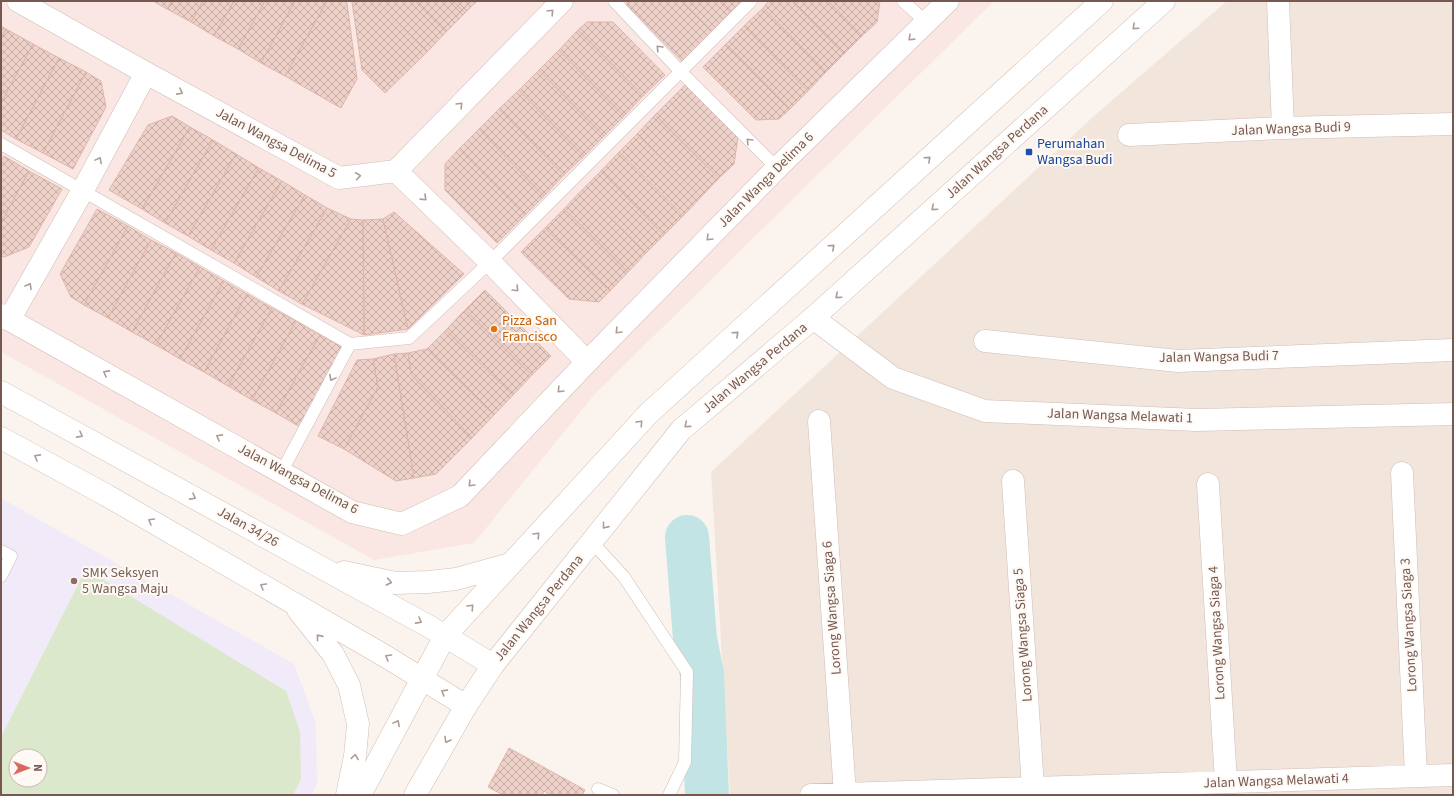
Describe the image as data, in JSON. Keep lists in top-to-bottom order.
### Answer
{
  "streets": {
    "street": [
      "Jalan Wangsa Budi 9",
      "Jalan Wangsa Delima 5",
      "Jalan Wangsa Perdana",
      "Jalan Wanga Delima 6",
      "Jalan Wangsa Budi 7",
      "Jalan Wangsa Melawati 1",
      "Jalan Wangsa Delima 6",
      "Jalan 34/26",
      "Lorong Wangsa Siaga 6",
      "Lorong Wangsa Siaga 3",
      "Lorong Wangsa Siaga 4",
      "Lorong Wangsa Siaga 5",
      "Jalan Wangsa Melawati 4"
    ]
  },
  "crossings": [
    ["Jalan Wangsa Perdana", "Jalan Wangsa Melawati 1"],
    ["Jalan Wangsa Perdana", "Jalan 34/26"],
    ["Jalan Wanga Delima 6", "Jalan Wangsa Delima 6"],
    ["Lorong Wangsa Siaga 6", "Jalan Wangsa Melawati 4"],
    ["Lorong Wangsa Siaga 3", "Jalan Wangsa Melawati 4"],
    ["Lorong Wangsa Siaga 4", "Jalan Wangsa Melawati 4"],
    ["Lorong Wangsa Siaga 5", "Jalan Wangsa Melawati 4"]
  ],
  "one_way": ["Jalan Wangsa Delima 5"],
  "places": {
    "transit": ["Perumahan Wangsa Budi"],
    "other": ["Pizza San Francisco", "SMK Seksyen 5 Wangsa Maju"]
  },
  "north": "right"
}
